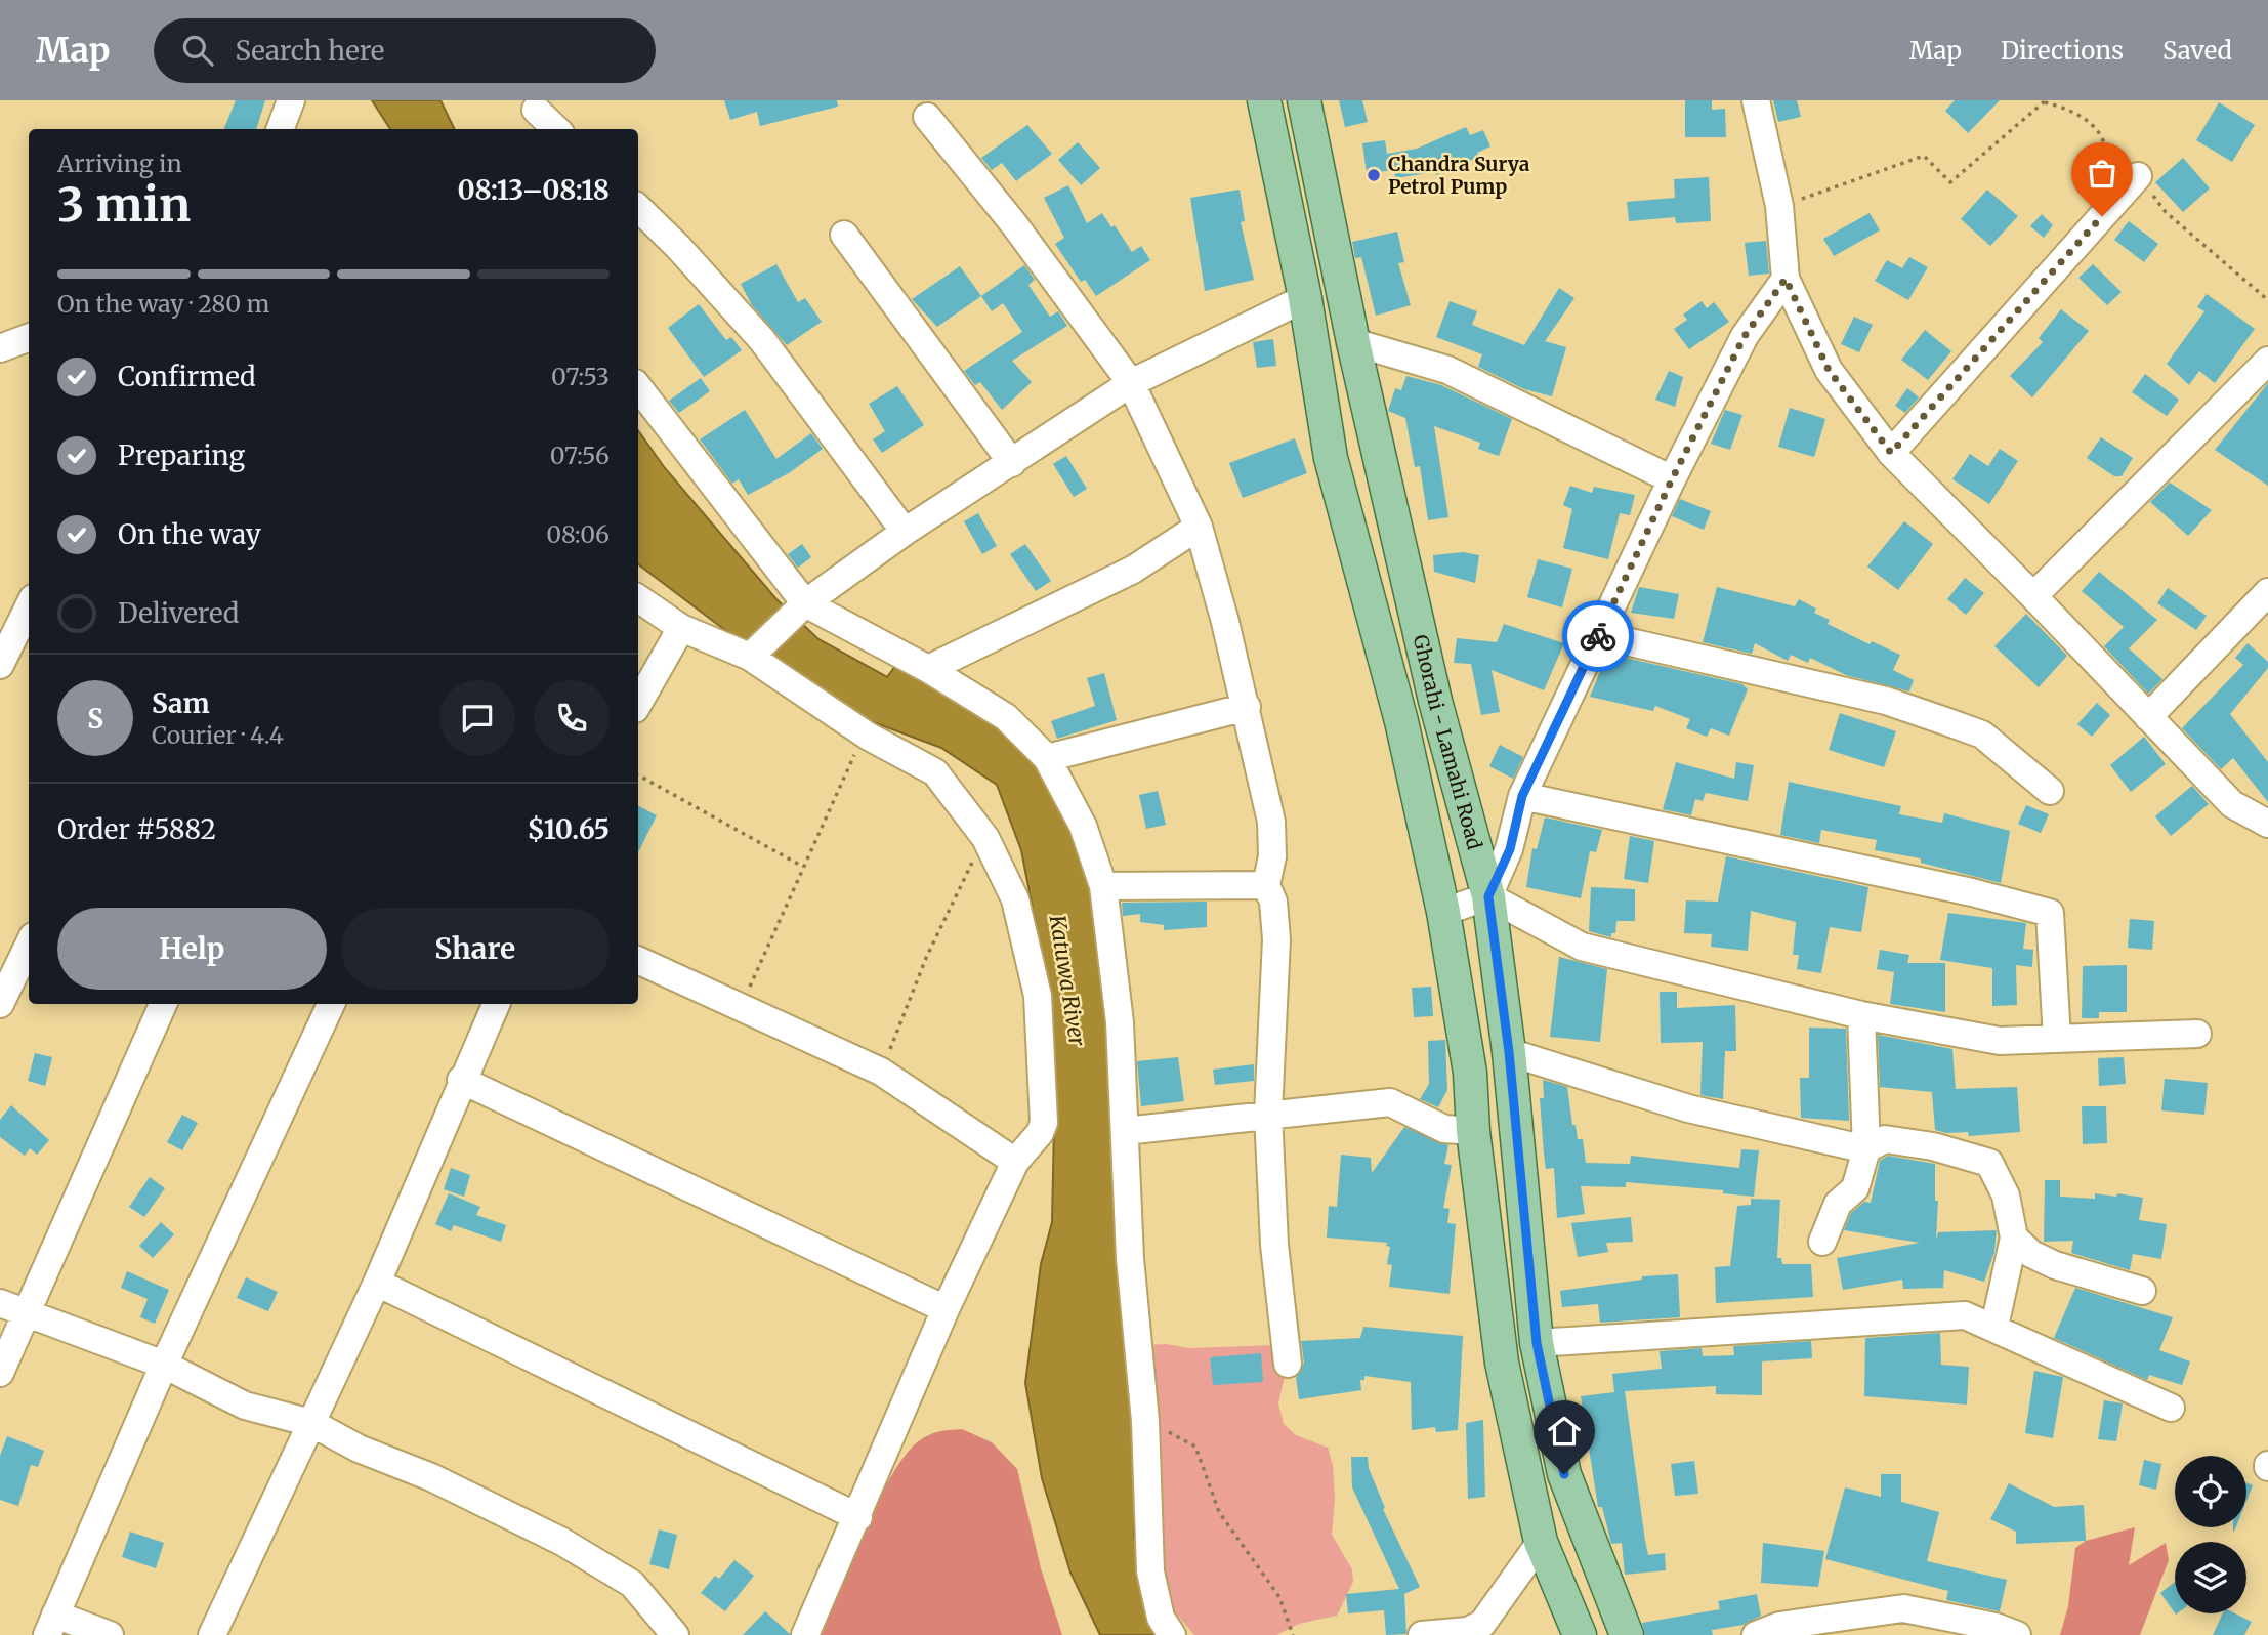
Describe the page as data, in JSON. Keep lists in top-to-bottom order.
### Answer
{
  "streets": {
    "main road": ["Ghorahi - Lamahi Road"]
  },
  "water": ["Katuwa River"],
  "places": ["Chandra Surya Petrol Pump"],
  "page": {
    "header": "Map",
    "search": "Search here",
    "nav": ["Map", "Directions", "Saved"],
    "heading": ["3 min", "Arriving in", "08:13–08:18"],
    "panel": [
      "Sam",
      "Courier · 4.4",
      "Order #5882",
      "$10.65"
    ],
    "bar": "On the way · 280 m",
    "list": [
      ["Confirmed", "07:53"],
      ["Preparing", "07:56"],
      ["On the way", "08:06"],
      "Delivered"
    ],
    "round": "S",
    "buttons": ["Help", "Share"]
  }
}
